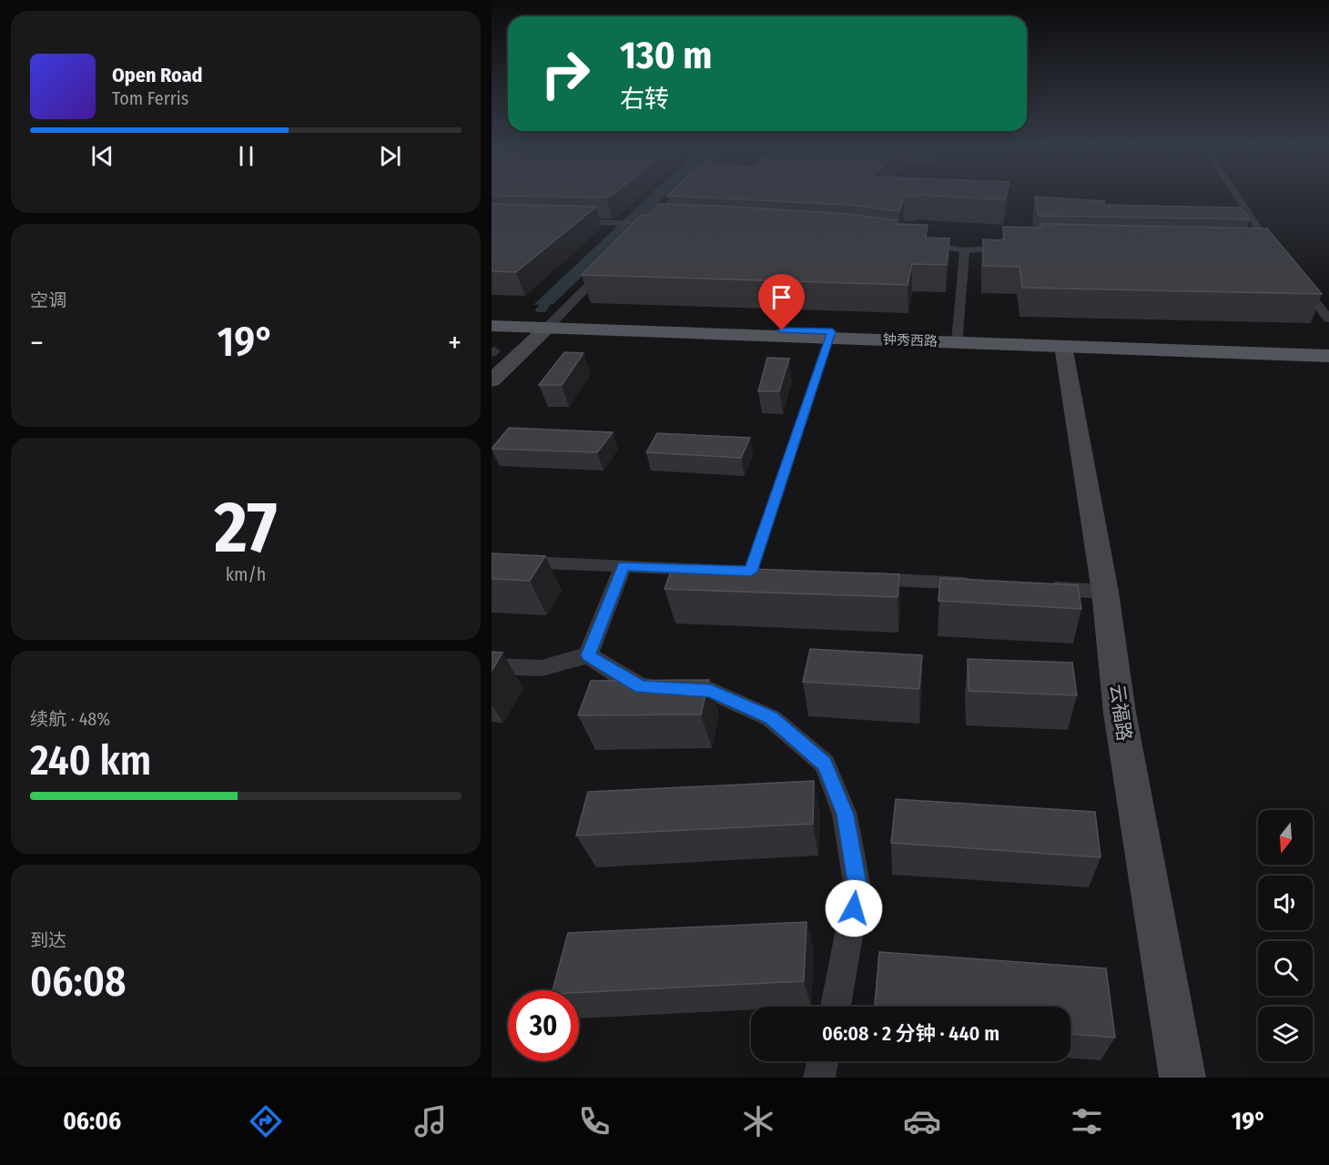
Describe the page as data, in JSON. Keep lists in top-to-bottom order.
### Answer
{
  "streets": {
    "main road": ["钟秀西路"],
    "street": ["云福路"]
  },
  "crossings": [
    ["钟秀西路", "云福路"]
  ],
  "north": "bottom",
  "page": {
    "turn": ["130 m", "右转"],
    "song": ["Open Road", "Tom Ferris"],
    "tile": [
      "空调",
      ["27", "km/h"],
      ["续航 · 48%", "240 km"],
      ["到达", "06:08"]
    ],
    "heat": ["−", "19°", "+"],
    "limit": "30",
    "trip": "06:08 · 2 分钟 · 440 m",
    "tabs": ["06:06", "19°"]
  }
}
